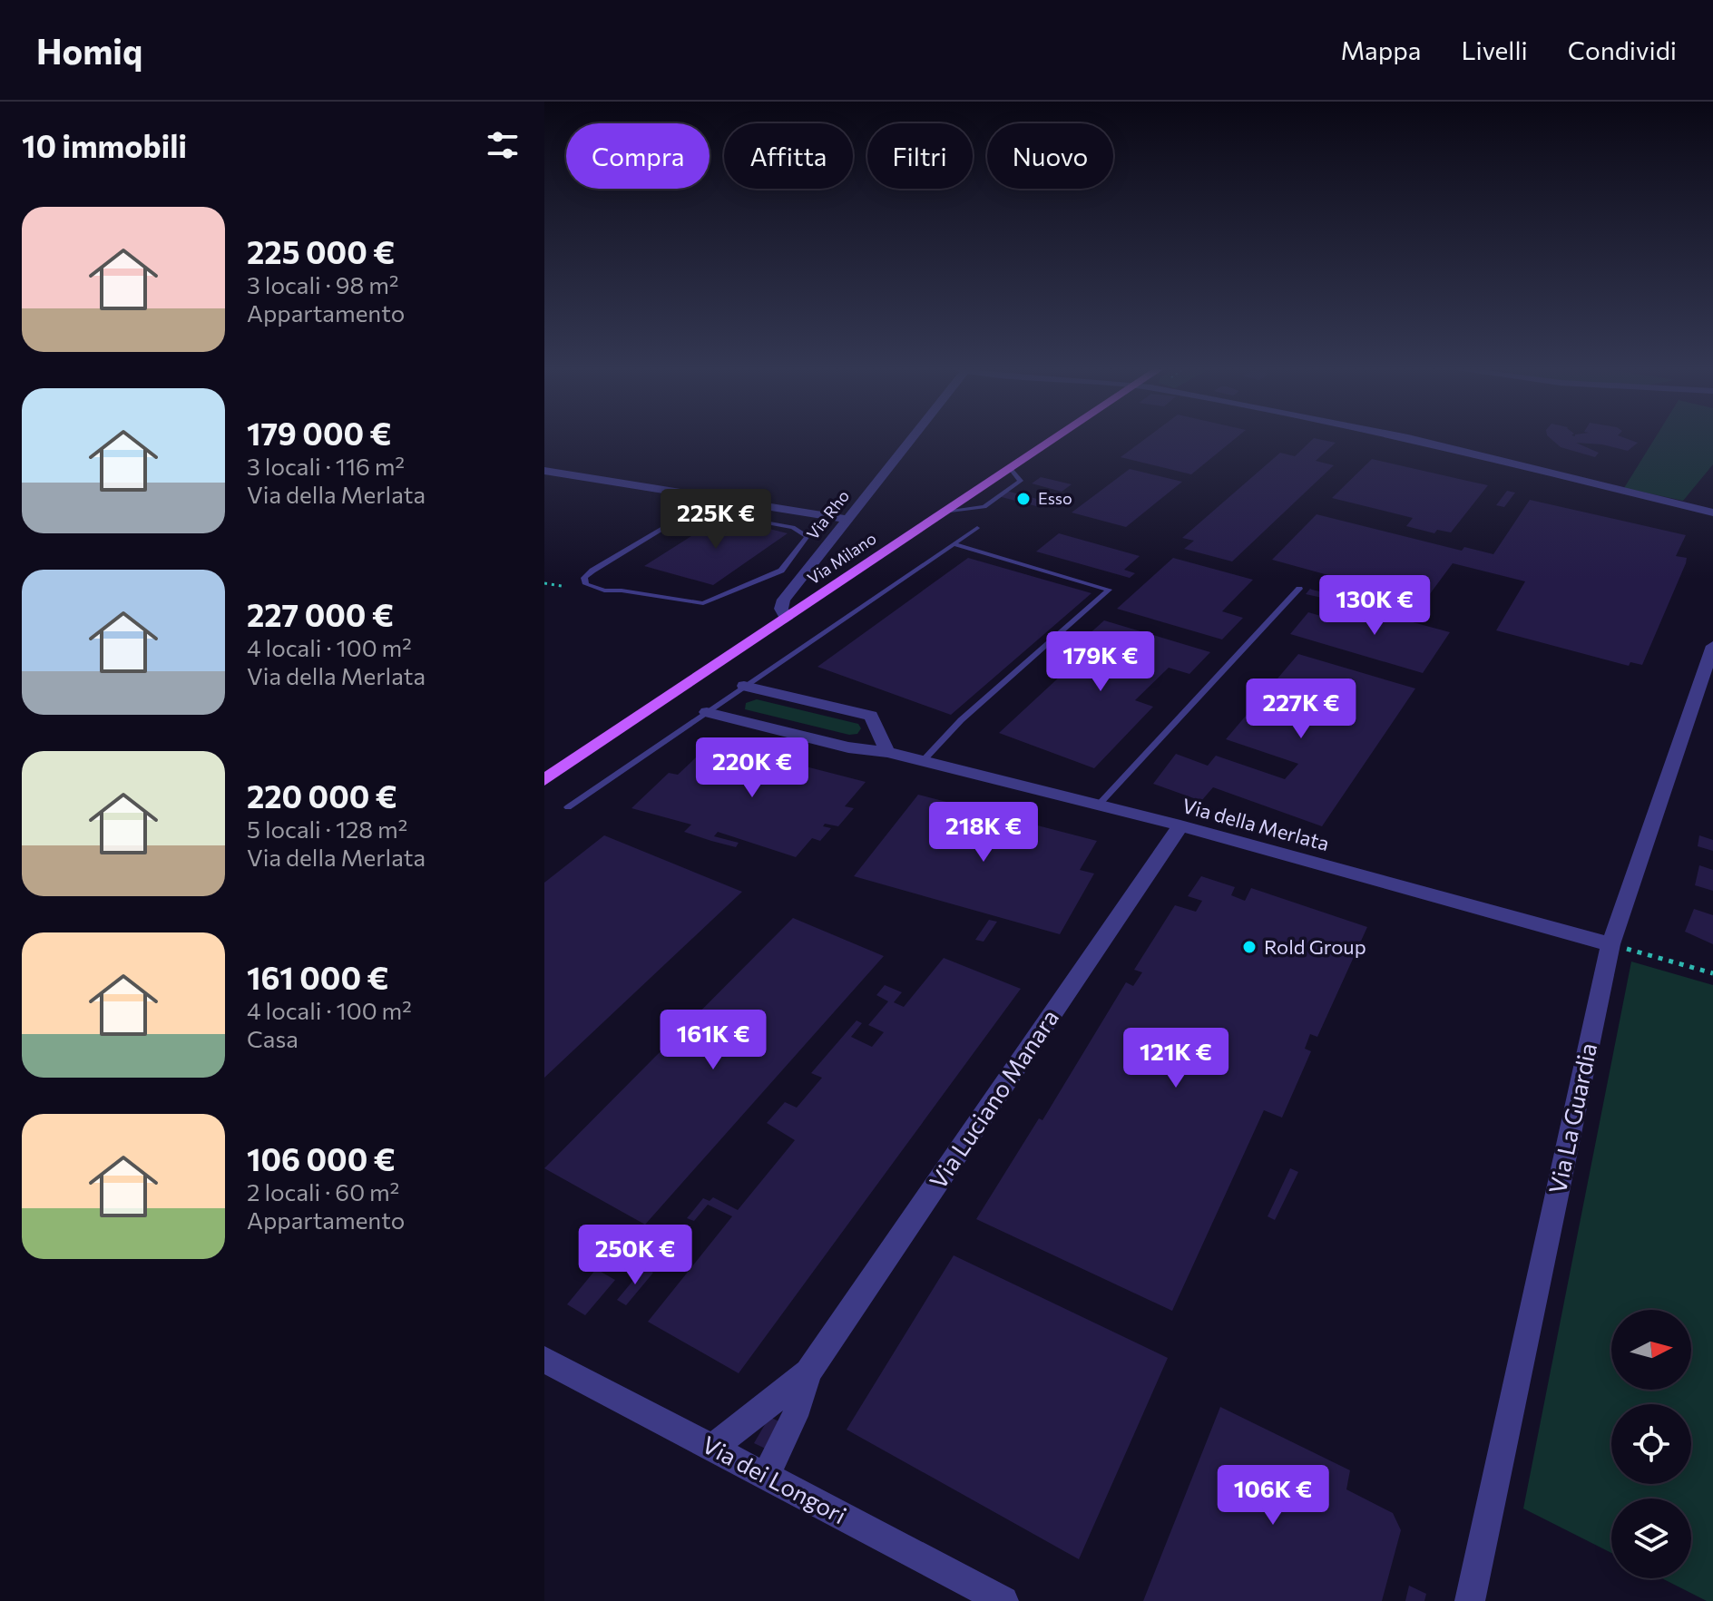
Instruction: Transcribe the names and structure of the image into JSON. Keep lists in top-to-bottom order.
{
  "streets": {
    "main road": ["Via Milano"],
    "street": [
      "Via Rho",
      "Via della Merlata",
      "Via Luciano Manara",
      "Via La Guardia",
      "Via dei Longori"
    ]
  },
  "crossings": [
    ["Via Rho", "Via Milano"],
    ["Via della Merlata", "Via Luciano Manara"],
    ["Via della Merlata", "Via La Guardia"],
    ["Via Luciano Manara", "Via dei Longori"]
  ],
  "places": ["Esso", "Rold Group"],
  "north": "right",
  "page": {
    "header": "Homiq",
    "nav": ["Mappa", "Livelli", "Condividi"],
    "heading": "10 immobili",
    "chip": [
      "Compra",
      "Affitta",
      "Filtri",
      "Nuovo"
    ],
    "list": [
      {
        "name": "225 000 €",
        "note": "3 locali · 98 m² · Appartamento"
      },
      {
        "name": "179 000 €",
        "note": "3 locali · 116 m² · Via della Merlata"
      },
      {
        "name": "227 000 €",
        "note": "4 locali · 100 m² · Via della Merlata"
      },
      {
        "name": "220 000 €",
        "note": "5 locali · 128 m² · Via della Merlata"
      },
      {
        "name": "161 000 €",
        "note": "4 locali · 100 m² · Casa"
      },
      {
        "name": "106 000 €",
        "note": "2 locali · 60 m² · Appartamento"
      }
    ],
    "price": [
      "225K €",
      "130K €",
      "179K €",
      "227K €",
      "220K €",
      "218K €",
      "161K €",
      "121K €",
      "250K €",
      "106K €"
    ]
  }
}
